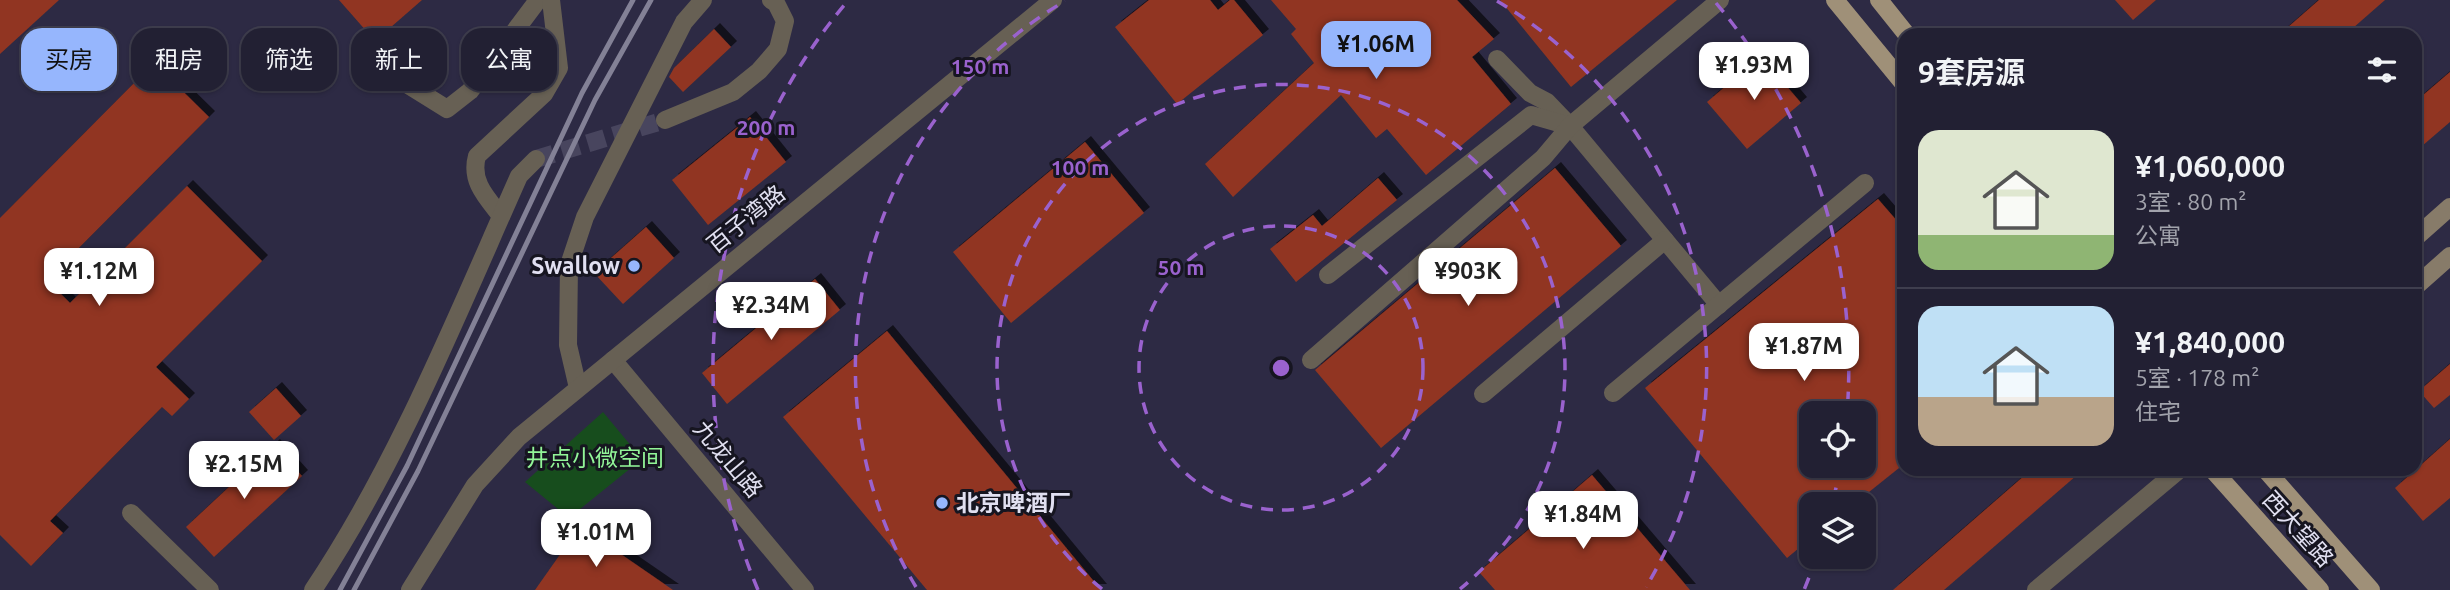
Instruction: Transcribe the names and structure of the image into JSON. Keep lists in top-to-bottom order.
{
  "streets": {
    "main road": ["西大望路"],
    "street": ["百子湾路", "九龙山路"]
  },
  "crossings": [
    ["百子湾路", "九龙山路"]
  ],
  "parks": ["井点小微空间"],
  "places": ["Swallow", "北京啤酒厂"],
  "page": {
    "price": [
      "¥1.06M",
      "¥1.93M",
      "¥1.12M",
      "¥903K",
      "¥2.34M",
      "¥1.87M",
      "¥2.15M",
      "¥1.84M",
      "¥1.01M"
    ],
    "chip": [
      "买房",
      "租房",
      "筛选",
      "新上",
      "公寓"
    ],
    "heading": "9套房源",
    "list": [
      {
        "name": "¥1,060,000",
        "note": "3室 · 80 m² · 公寓"
      },
      {
        "name": "¥1,840,000",
        "note": "5室 · 178 m² · 住宅"
      }
    ]
  },
  "rings": [
    "150 m",
    "200 m",
    "100 m",
    "50 m"
  ]
}
